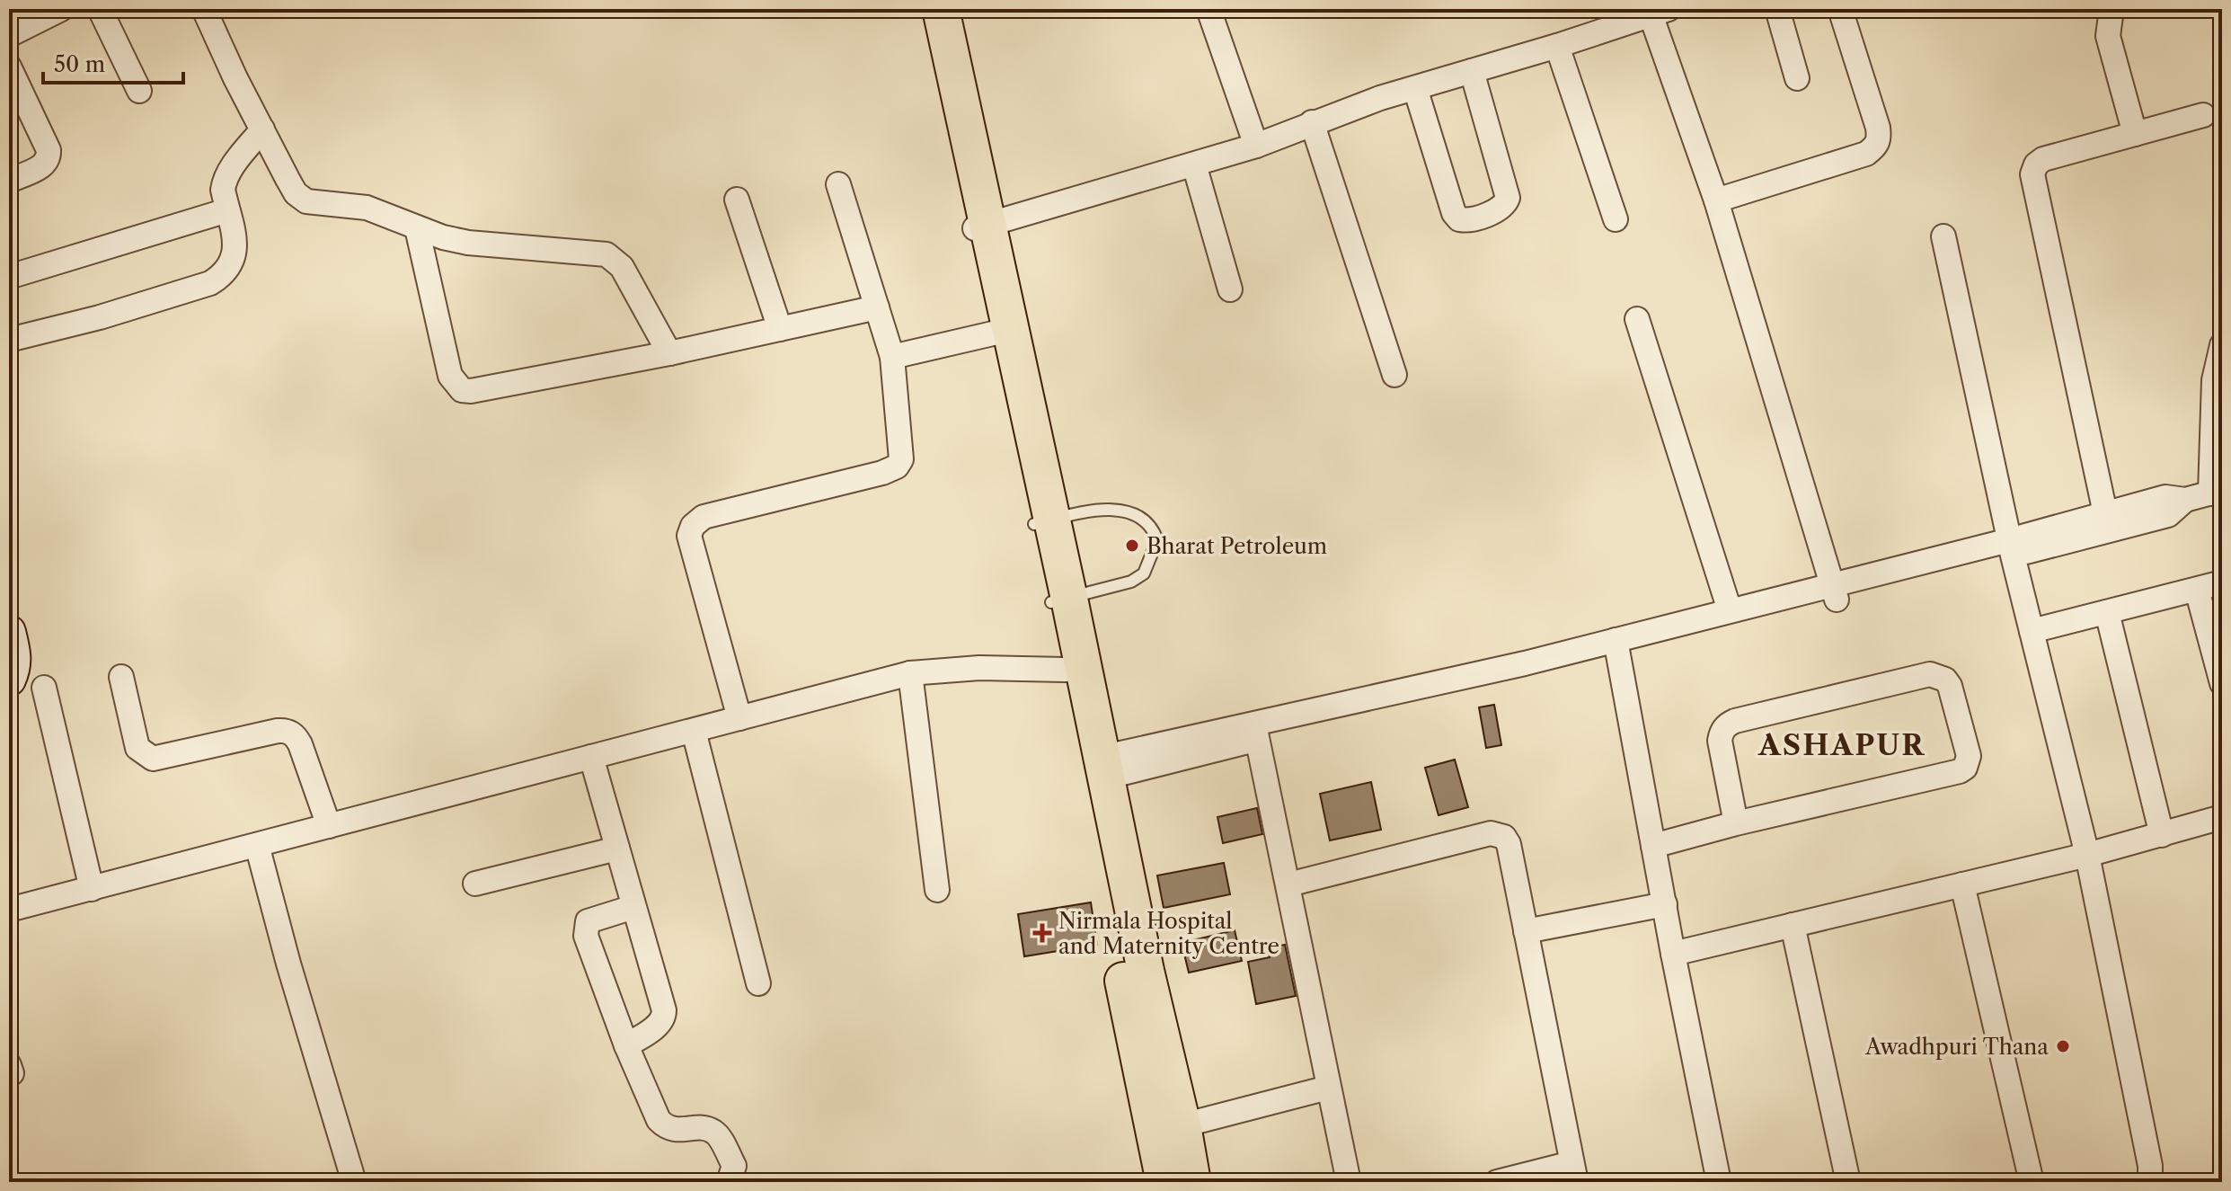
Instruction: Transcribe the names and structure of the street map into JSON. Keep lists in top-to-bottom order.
{
  "districts": ["ASHAPUR"],
  "places": {
    "other": ["Bharat Petroleum", "Awadhpuri Thana"],
    "health": ["Nirmala Hospital and Maternity Centre"]
  },
  "scale_bar": "50 m"
}
